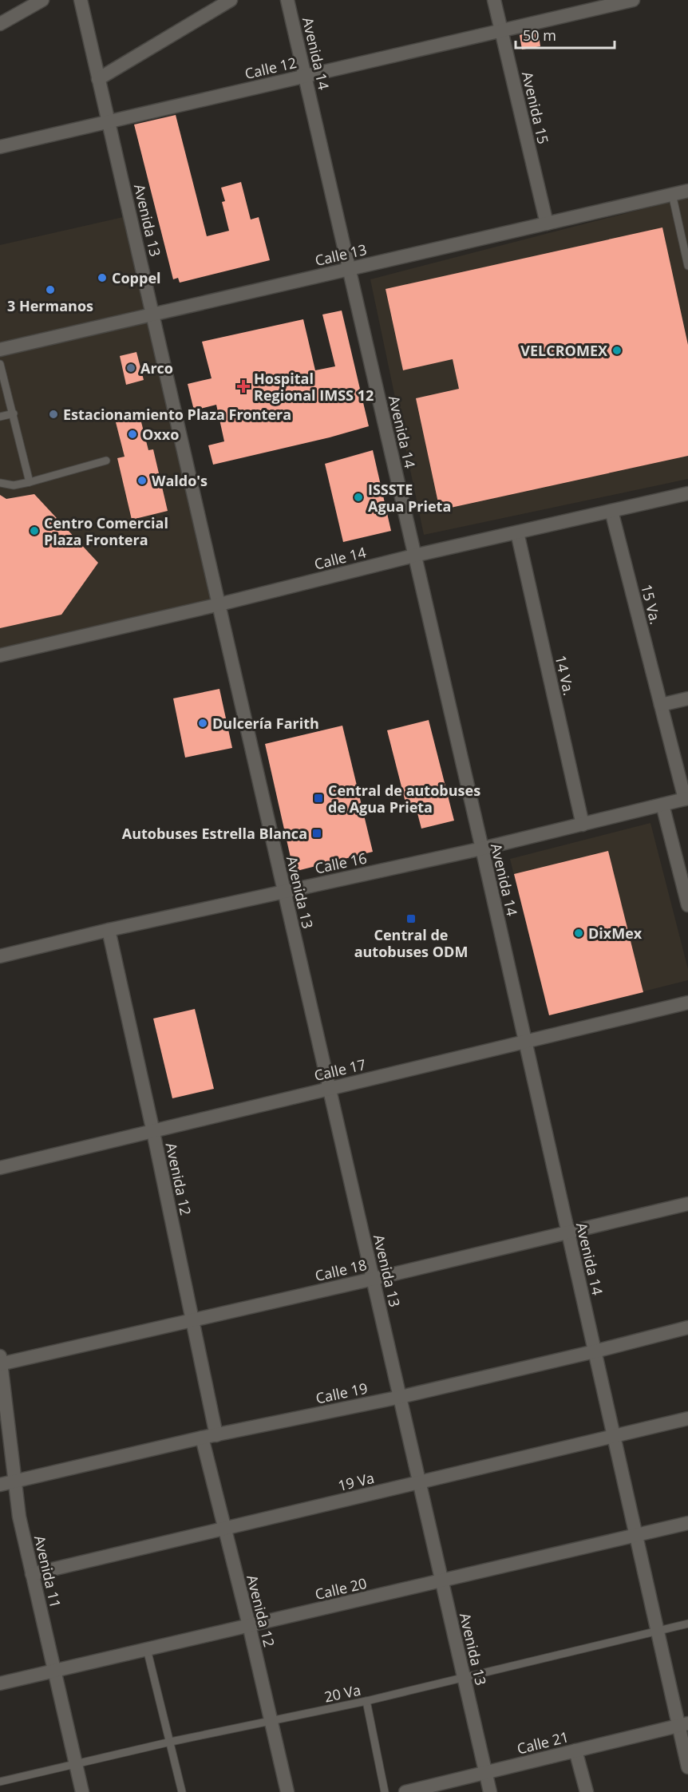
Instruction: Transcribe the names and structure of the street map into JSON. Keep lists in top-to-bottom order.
{
  "streets": {
    "street": [
      "Avenida 14",
      "Calle 12",
      "Avenida 15",
      "Avenida 13",
      "Calle 13",
      "Calle 14",
      "15 Va.",
      "14 Va.",
      "Calle 16",
      "Calle 17",
      "Avenida 12",
      "Calle 18",
      "Calle 19",
      "19 Va",
      "Avenida 11",
      "Calle 20",
      "Calle 21"
    ],
    "lane": ["20 Va"]
  },
  "crossings": [
    ["Avenida 14", "Calle 12"],
    ["Avenida 14", "Calle 13"],
    ["Avenida 14", "Calle 14"],
    ["Avenida 14", "Calle 16"],
    ["Avenida 14", "Calle 17"],
    ["Avenida 14", "Calle 18"],
    ["Avenida 14", "Calle 19"],
    ["Avenida 14", "19 Va"],
    ["Avenida 14", "Calle 20"],
    ["Avenida 14", "20 Va"],
    ["Avenida 14", "Calle 21"],
    ["Calle 12", "Avenida 15"],
    ["Calle 12", "Avenida 13"],
    ["Avenida 15", "Calle 13"],
    ["Avenida 13", "Calle 13"],
    ["Avenida 13", "Calle 14"],
    ["Avenida 13", "Calle 16"],
    ["Avenida 13", "Calle 17"],
    ["Avenida 13", "Calle 18"],
    ["Avenida 13", "Calle 19"],
    ["Avenida 13", "19 Va"],
    ["Avenida 13", "Calle 20"],
    ["Avenida 13", "20 Va"],
    ["Avenida 13", "Calle 21"],
    ["Calle 14", "15 Va."],
    ["Calle 14", "14 Va."],
    ["15 Va.", "Calle 16"],
    ["14 Va.", "Calle 16"],
    ["Calle 16", "Avenida 12"],
    ["Calle 17", "Avenida 12"],
    ["Avenida 12", "Calle 18"],
    ["Avenida 12", "Calle 19"],
    ["Avenida 12", "19 Va"],
    ["Avenida 12", "Calle 20"],
    ["Avenida 12", "20 Va"],
    ["Calle 18", "Avenida 11"],
    ["Calle 19", "Avenida 11"],
    ["19 Va", "Avenida 11"],
    ["Avenida 11", "Calle 20"],
    ["Avenida 11", "20 Va"]
  ],
  "places": {
    "other": [
      "Coppel",
      "3 Hermanos",
      "VELCROMEX",
      "Arco",
      "Estacionamiento Plaza Frontera",
      "Oxxo",
      "Waldo's",
      "ISSSTE Agua Prieta",
      "Centro Comercial Plaza Frontera",
      "Dulcería Farith",
      "DixMex"
    ],
    "health": ["Hospital Regional IMSS 12"],
    "transit": ["Central de autobuses de Agua Prieta", "Autobuses Estrella Blanca", "Central de autobuses ODM"]
  },
  "scale_bar": "50 m"
}
